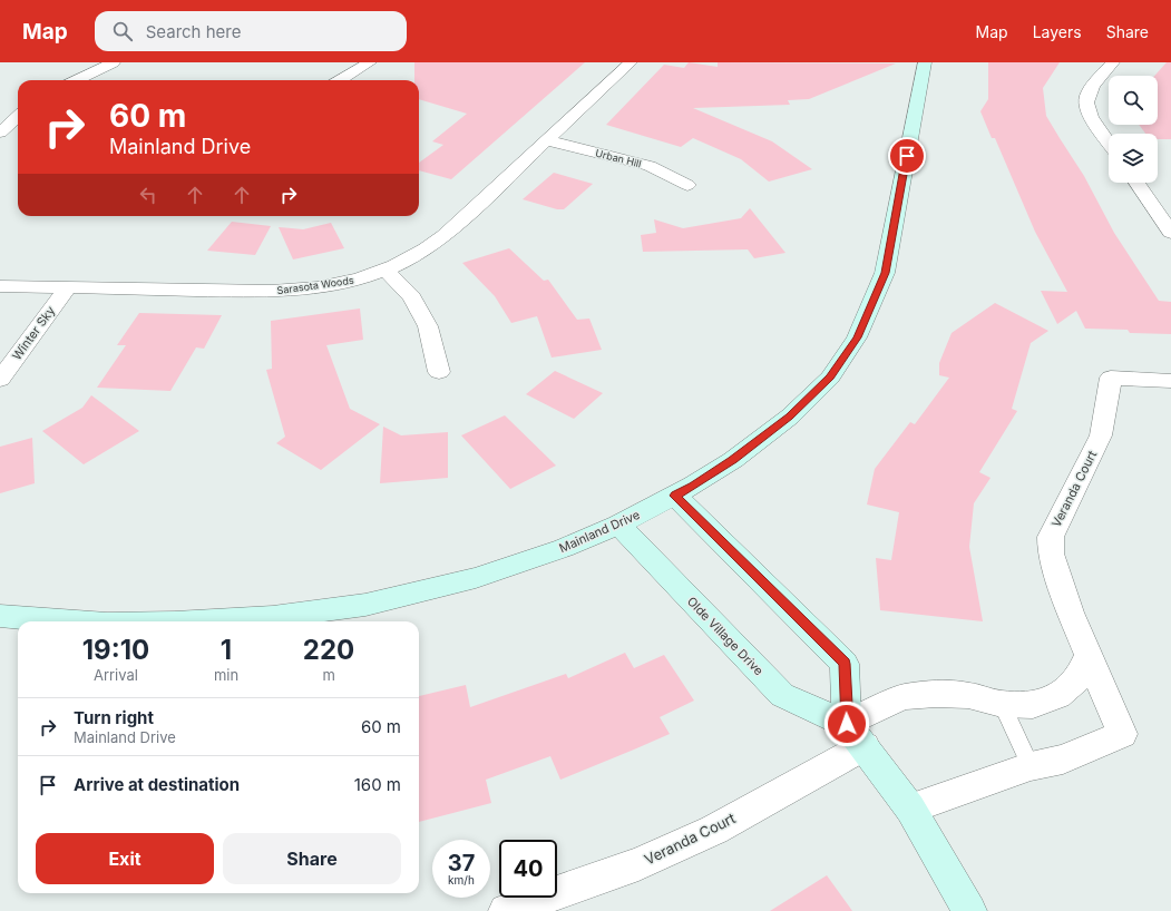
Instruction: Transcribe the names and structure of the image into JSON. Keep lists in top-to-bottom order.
{
  "streets": {
    "main road": ["Mainland Drive", "Olde Village Drive"],
    "street": [
      "Urban Hill",
      "Sarasota Woods",
      "Winter Sky",
      "Veranda Court"
    ]
  },
  "crossings": [
    ["Urban Hill", "Sarasota Woods"],
    ["Sarasota Woods", "Winter Sky"],
    ["Veranda Court", "Olde Village Drive"],
    ["Mainland Drive", "Olde Village Drive"]
  ],
  "page": {
    "header": "Map",
    "search": "Search here",
    "nav": ["Map", "Layers", "Share"],
    "turn": ["60 m", "Mainland Drive"],
    "eta": [
      "19:10",
      "Arrival",
      "1",
      "min",
      "220",
      "m"
    ],
    "list": [
      {
        "name": "Turn right",
        "note": "Mainland Drive",
        "value": "60 m"
      },
      {
        "name": "Arrive at destination",
        "value": "160 m"
      }
    ],
    "buttons": ["Exit", "Share"],
    "speed": "37 km/h",
    "limit": "40"
  }
}
